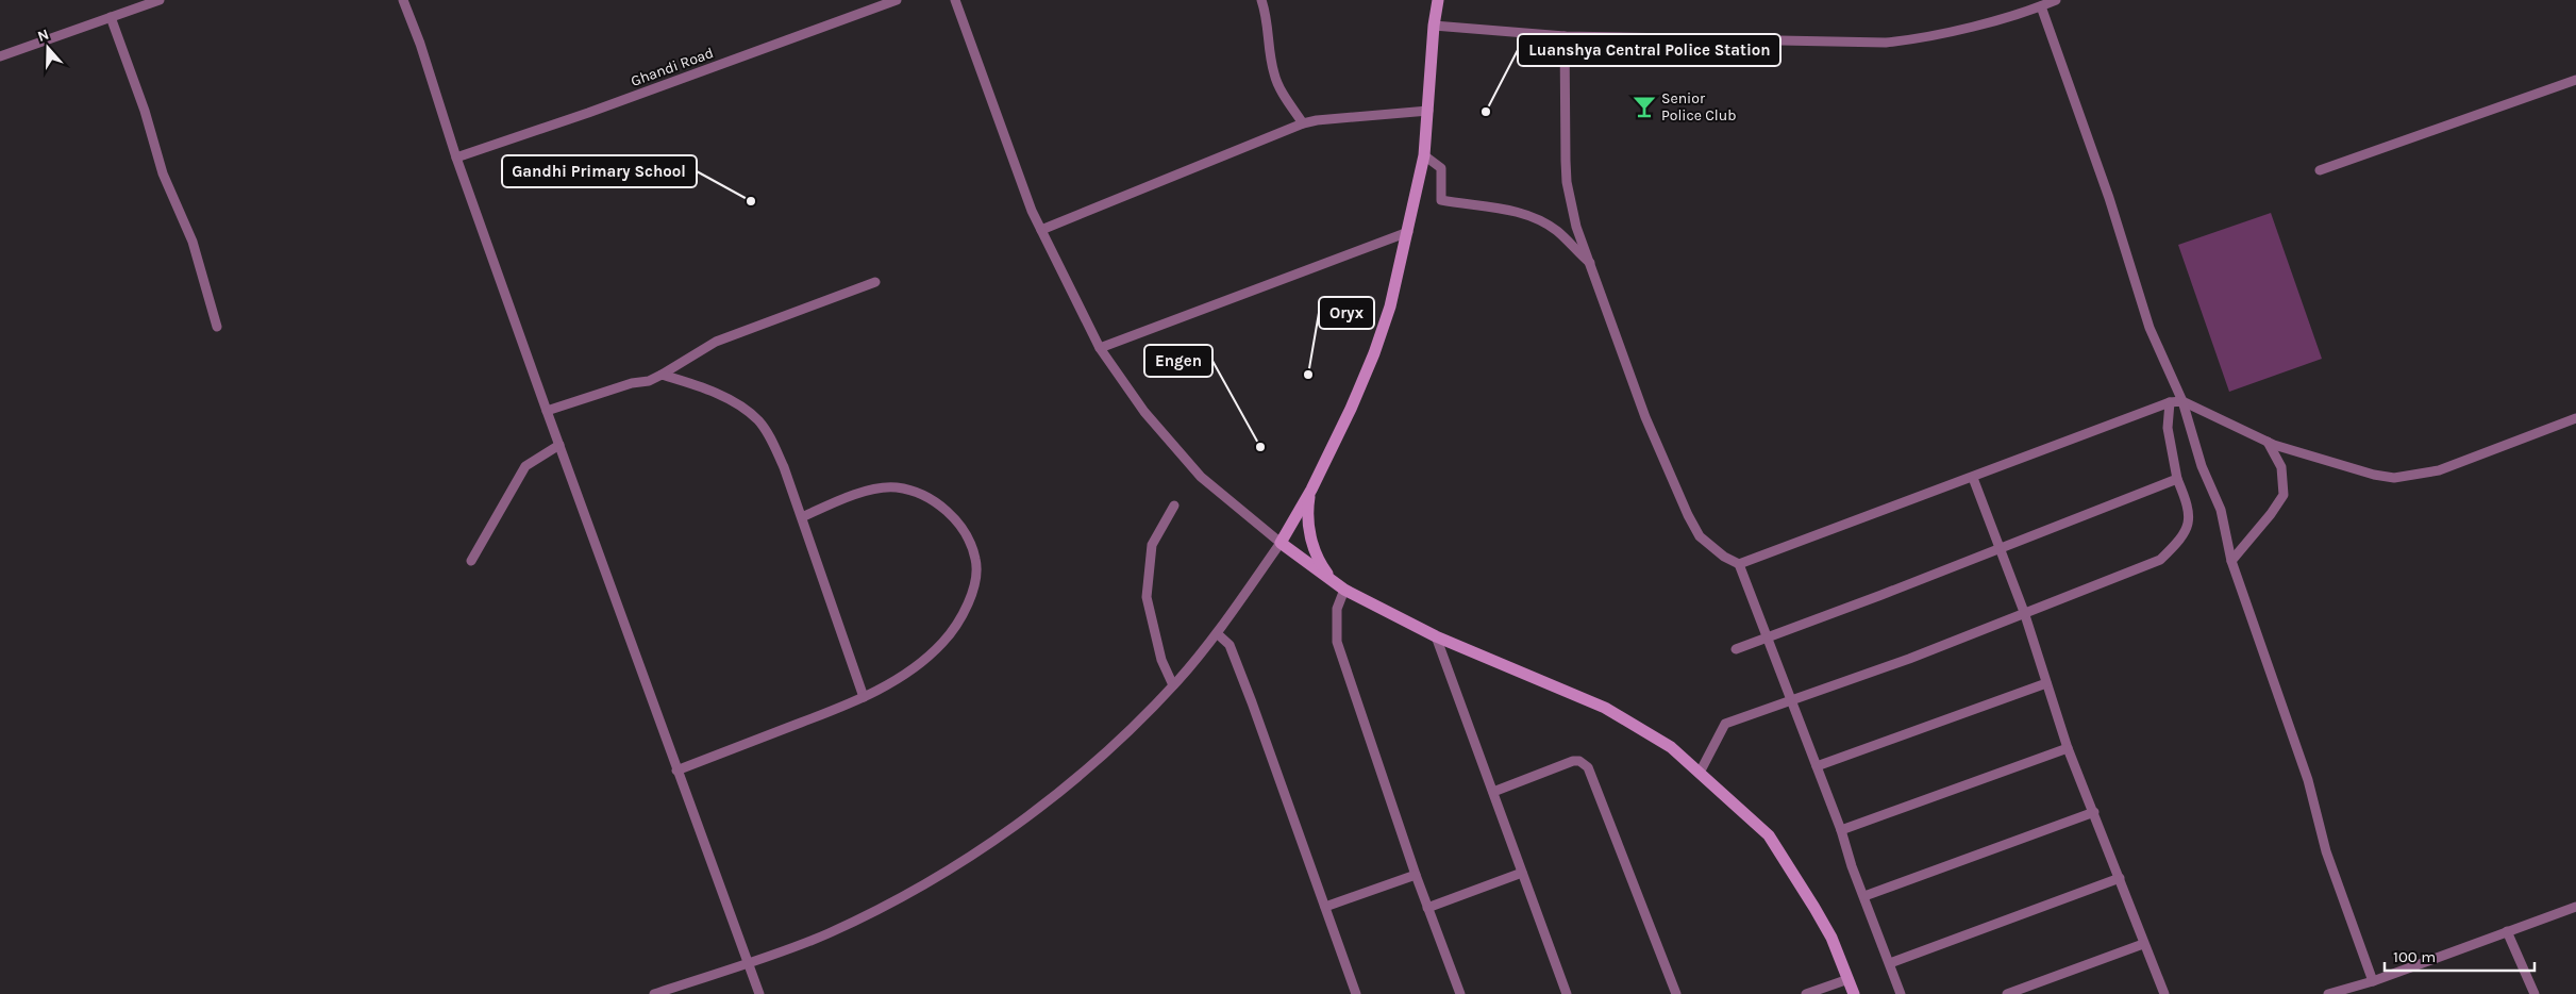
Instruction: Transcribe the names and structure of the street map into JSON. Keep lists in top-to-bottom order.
{
  "streets": {
    "street": ["Ghandi Road"]
  },
  "places": {
    "bar": ["Senior Police Club"],
    "other": [
      "Luanshya Central Police Station",
      "Gandhi Primary School",
      "Oryx",
      "Engen"
    ]
  },
  "scale_bar": "100 m",
  "north": "top"
}
